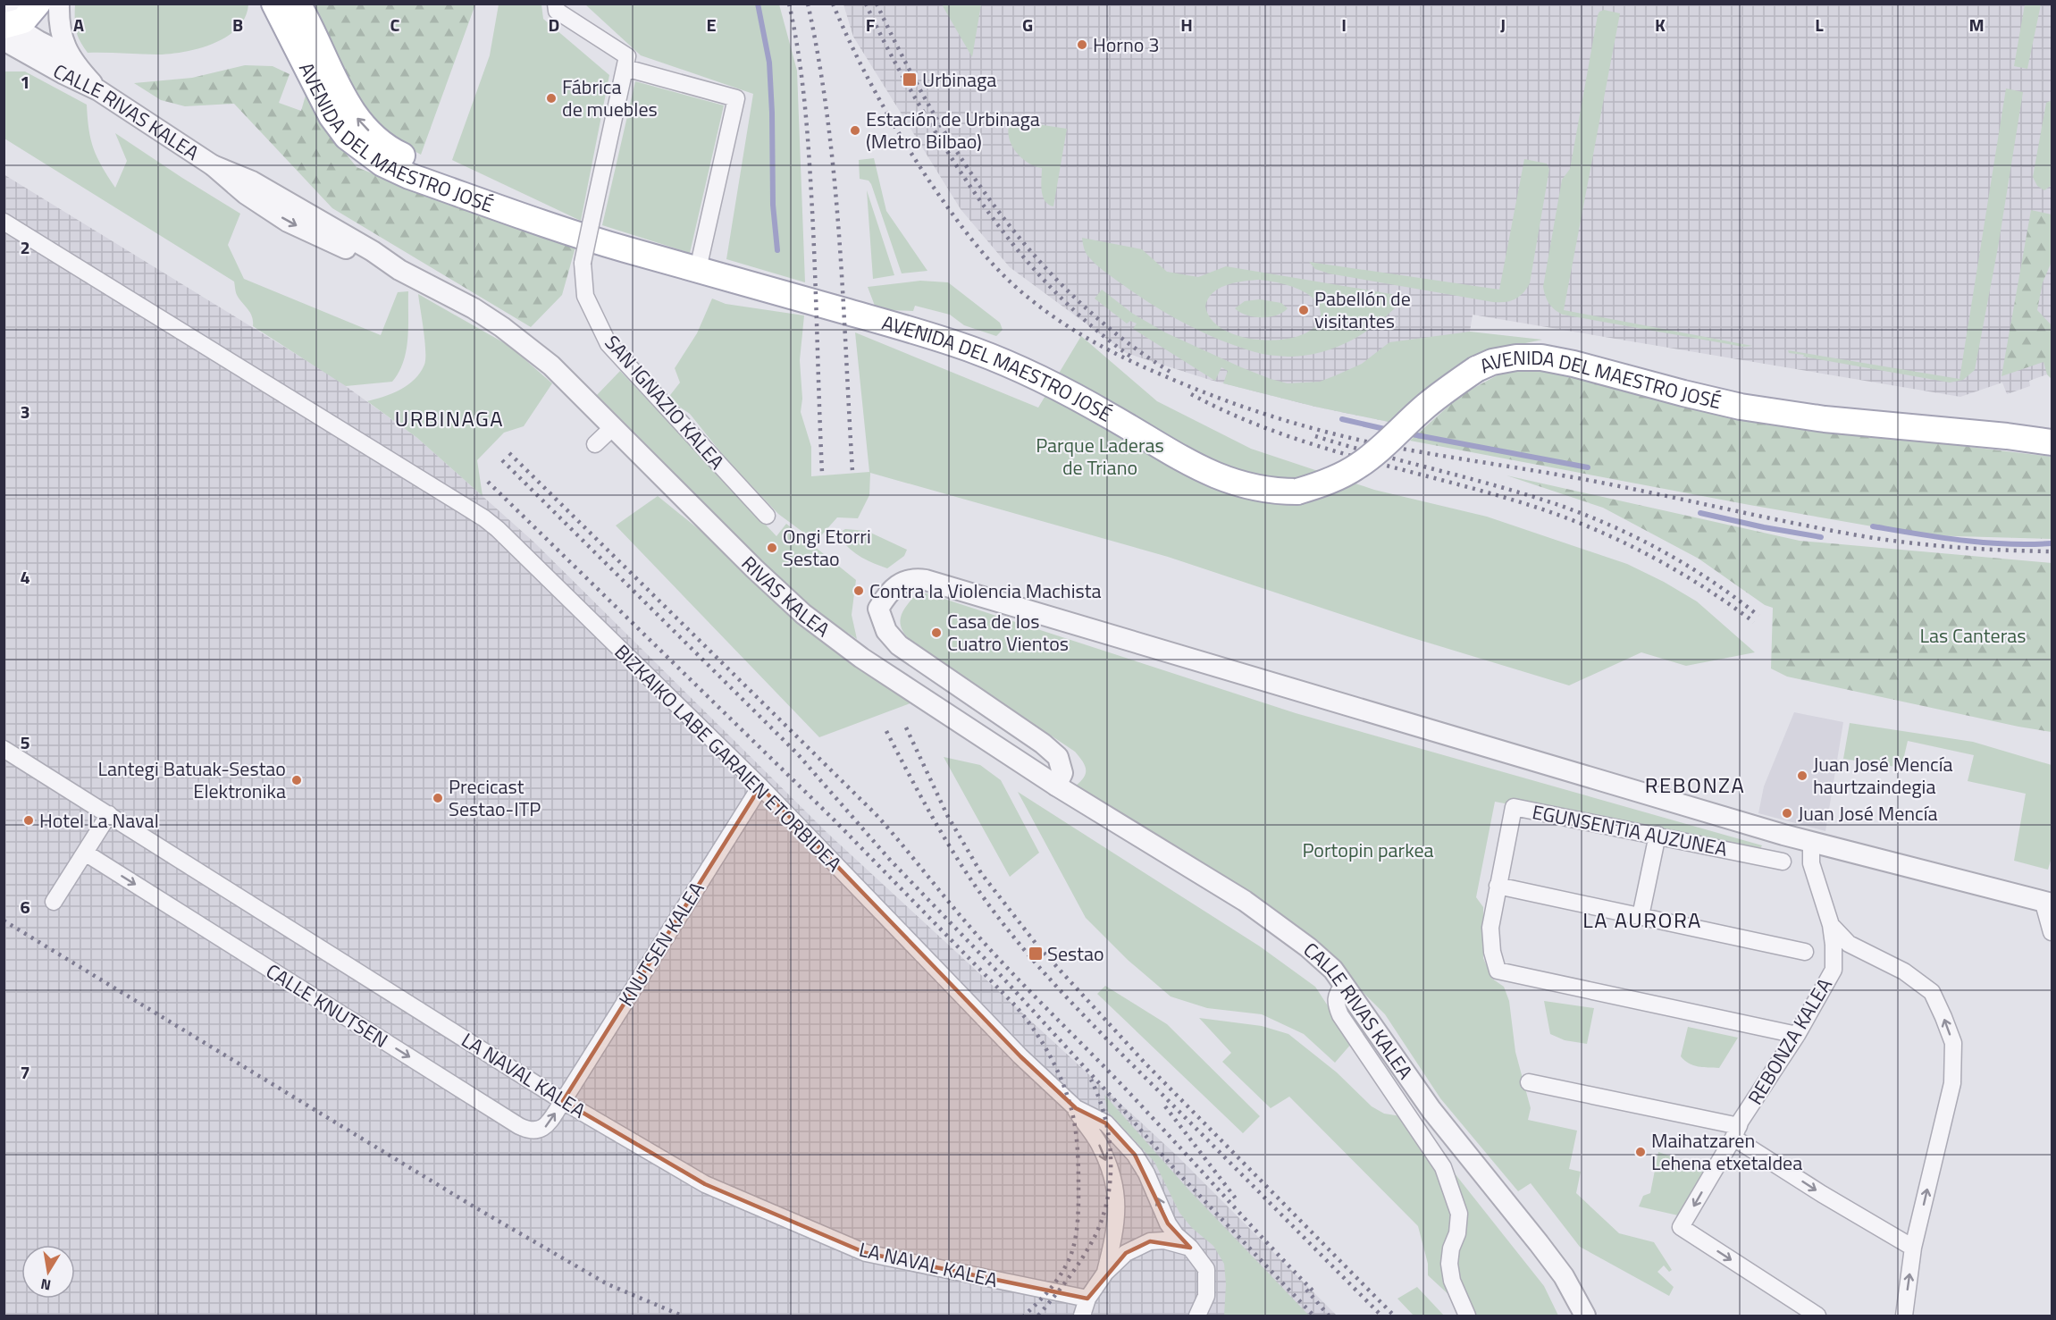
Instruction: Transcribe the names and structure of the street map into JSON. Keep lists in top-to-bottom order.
{
  "streets": {
    "main road": ["AVENIDA DEL MAESTRO JOSÉ"],
    "street": [
      "CALLE RIVAS KALEA",
      "SAN IGNAZIO KALEA",
      "RIVAS KALEA",
      "BIZKAIKO LABE GARAIEN ETORBIDEA",
      "EGUNSENTIA AUZUNEA",
      "KNUTSEN KALEA",
      "CALLE KNUTSEN",
      "REBONZA KALEA",
      "LA NAVAL KALEA"
    ]
  },
  "crossings": [
    ["CALLE RIVAS KALEA", "RIVAS KALEA"],
    ["BIZKAIKO LABE GARAIEN ETORBIDEA", "KNUTSEN KALEA"],
    ["EGUNSENTIA AUZUNEA", "REBONZA KALEA"],
    ["KNUTSEN KALEA", "CALLE KNUTSEN"],
    ["KNUTSEN KALEA", "LA NAVAL KALEA"],
    ["CALLE KNUTSEN", "LA NAVAL KALEA"]
  ],
  "one_way": ["CALLE KNUTSEN"],
  "districts": ["URBINAGA", "REBONZA", "LA AURORA"],
  "parks": ["Parque Laderas de Triano", "Las Canteras", "Portopin parkea"],
  "places": {
    "other": [
      "Horno 3",
      "Fábrica de muebles",
      "Estación de Urbinaga (Metro Bilbao)",
      "Pabellón de visitantes",
      "Ongi Etorri Sestao",
      "Contra la Violencia Machista",
      "Casa de los Cuatro Vientos",
      "Juan José Mencía haurtzaindegia",
      "Lantegi Batuak-Sestao Elektronika",
      "Precicast Sestao-ITP",
      "Juan José Mencía",
      "Hotel La Naval",
      "Maihatzaren Lehena etxetaldea"
    ],
    "transit": ["Urbinaga", "Sestao"]
  },
  "north": "bottom",
  "grid": {
    "columns": [
      "A",
      "B",
      "C",
      "D",
      "E",
      "F",
      "G",
      "H",
      "I",
      "J",
      "K",
      "L",
      "M"
    ],
    "rows": [
      "1",
      "2",
      "3",
      "4",
      "5",
      "6",
      "7"
    ]
  }
}
